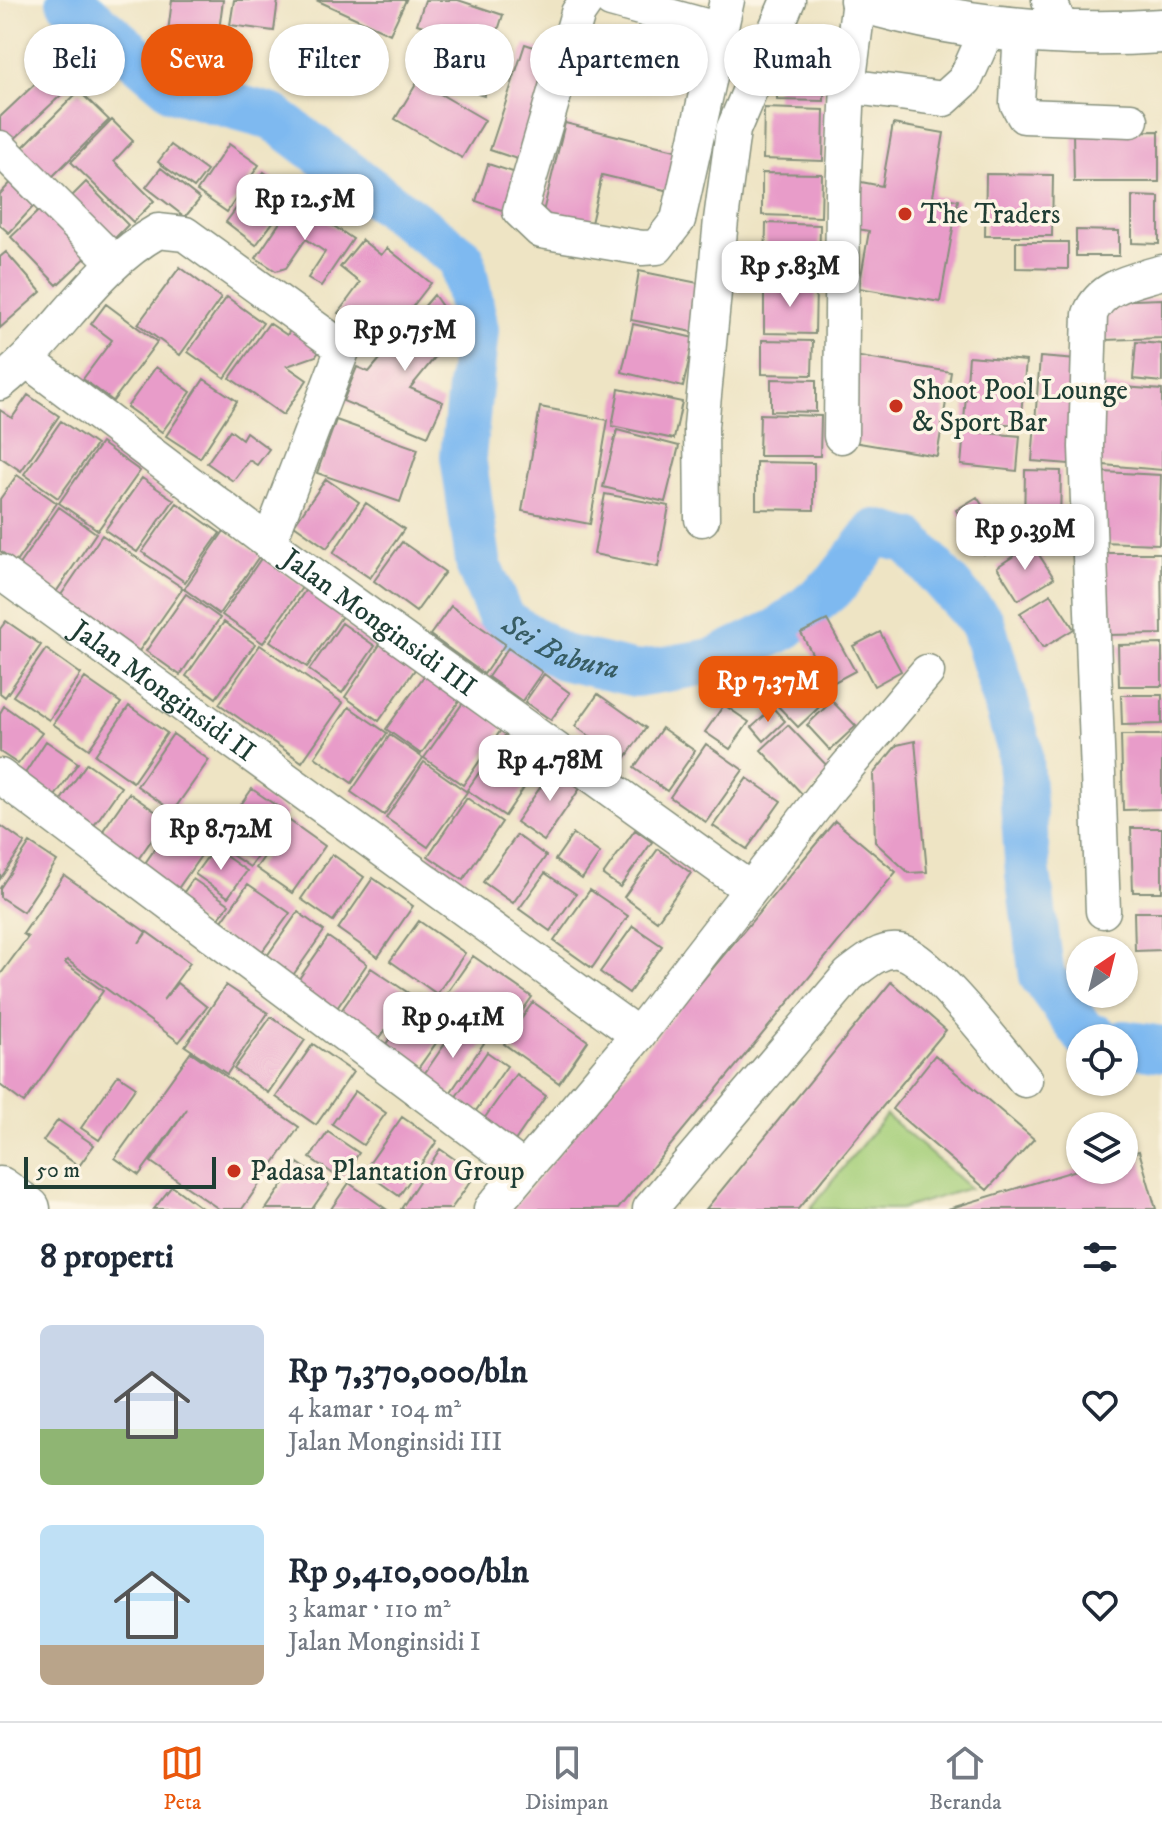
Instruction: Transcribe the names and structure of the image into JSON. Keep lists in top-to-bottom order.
{
  "streets": {
    "street": ["Jalan Monginsidi III", "Jalan Monginsidi II"]
  },
  "water": ["Sei Babura"],
  "places": ["The Traders", "Shoot Pool Lounge & Sport Bar", "Padasa Plantation Group"],
  "scale_bar": "50 m",
  "north": "top right",
  "page": {
    "chip": [
      "Beli",
      "Sewa",
      "Filter",
      "Baru",
      "Apartemen",
      "Rumah"
    ],
    "price": [
      "Rp 12.5M",
      "Rp 5.83M",
      "Rp 9.75M",
      "Rp 9.39M",
      "Rp 7.37M",
      "Rp 4.78M",
      "Rp 8.72M",
      "Rp 9.41M"
    ],
    "scale": "50 m",
    "heading": "8 properti",
    "list": [
      {
        "name": "Rp 7,370,000/bln",
        "note": "4 kamar · 104 m² · Jalan Monginsidi III"
      },
      {
        "name": "Rp 9,410,000/bln",
        "note": "3 kamar · 110 m² · Jalan Monginsidi I"
      }
    ],
    "tabs": ["Peta", "Disimpan", "Beranda"]
  }
}
